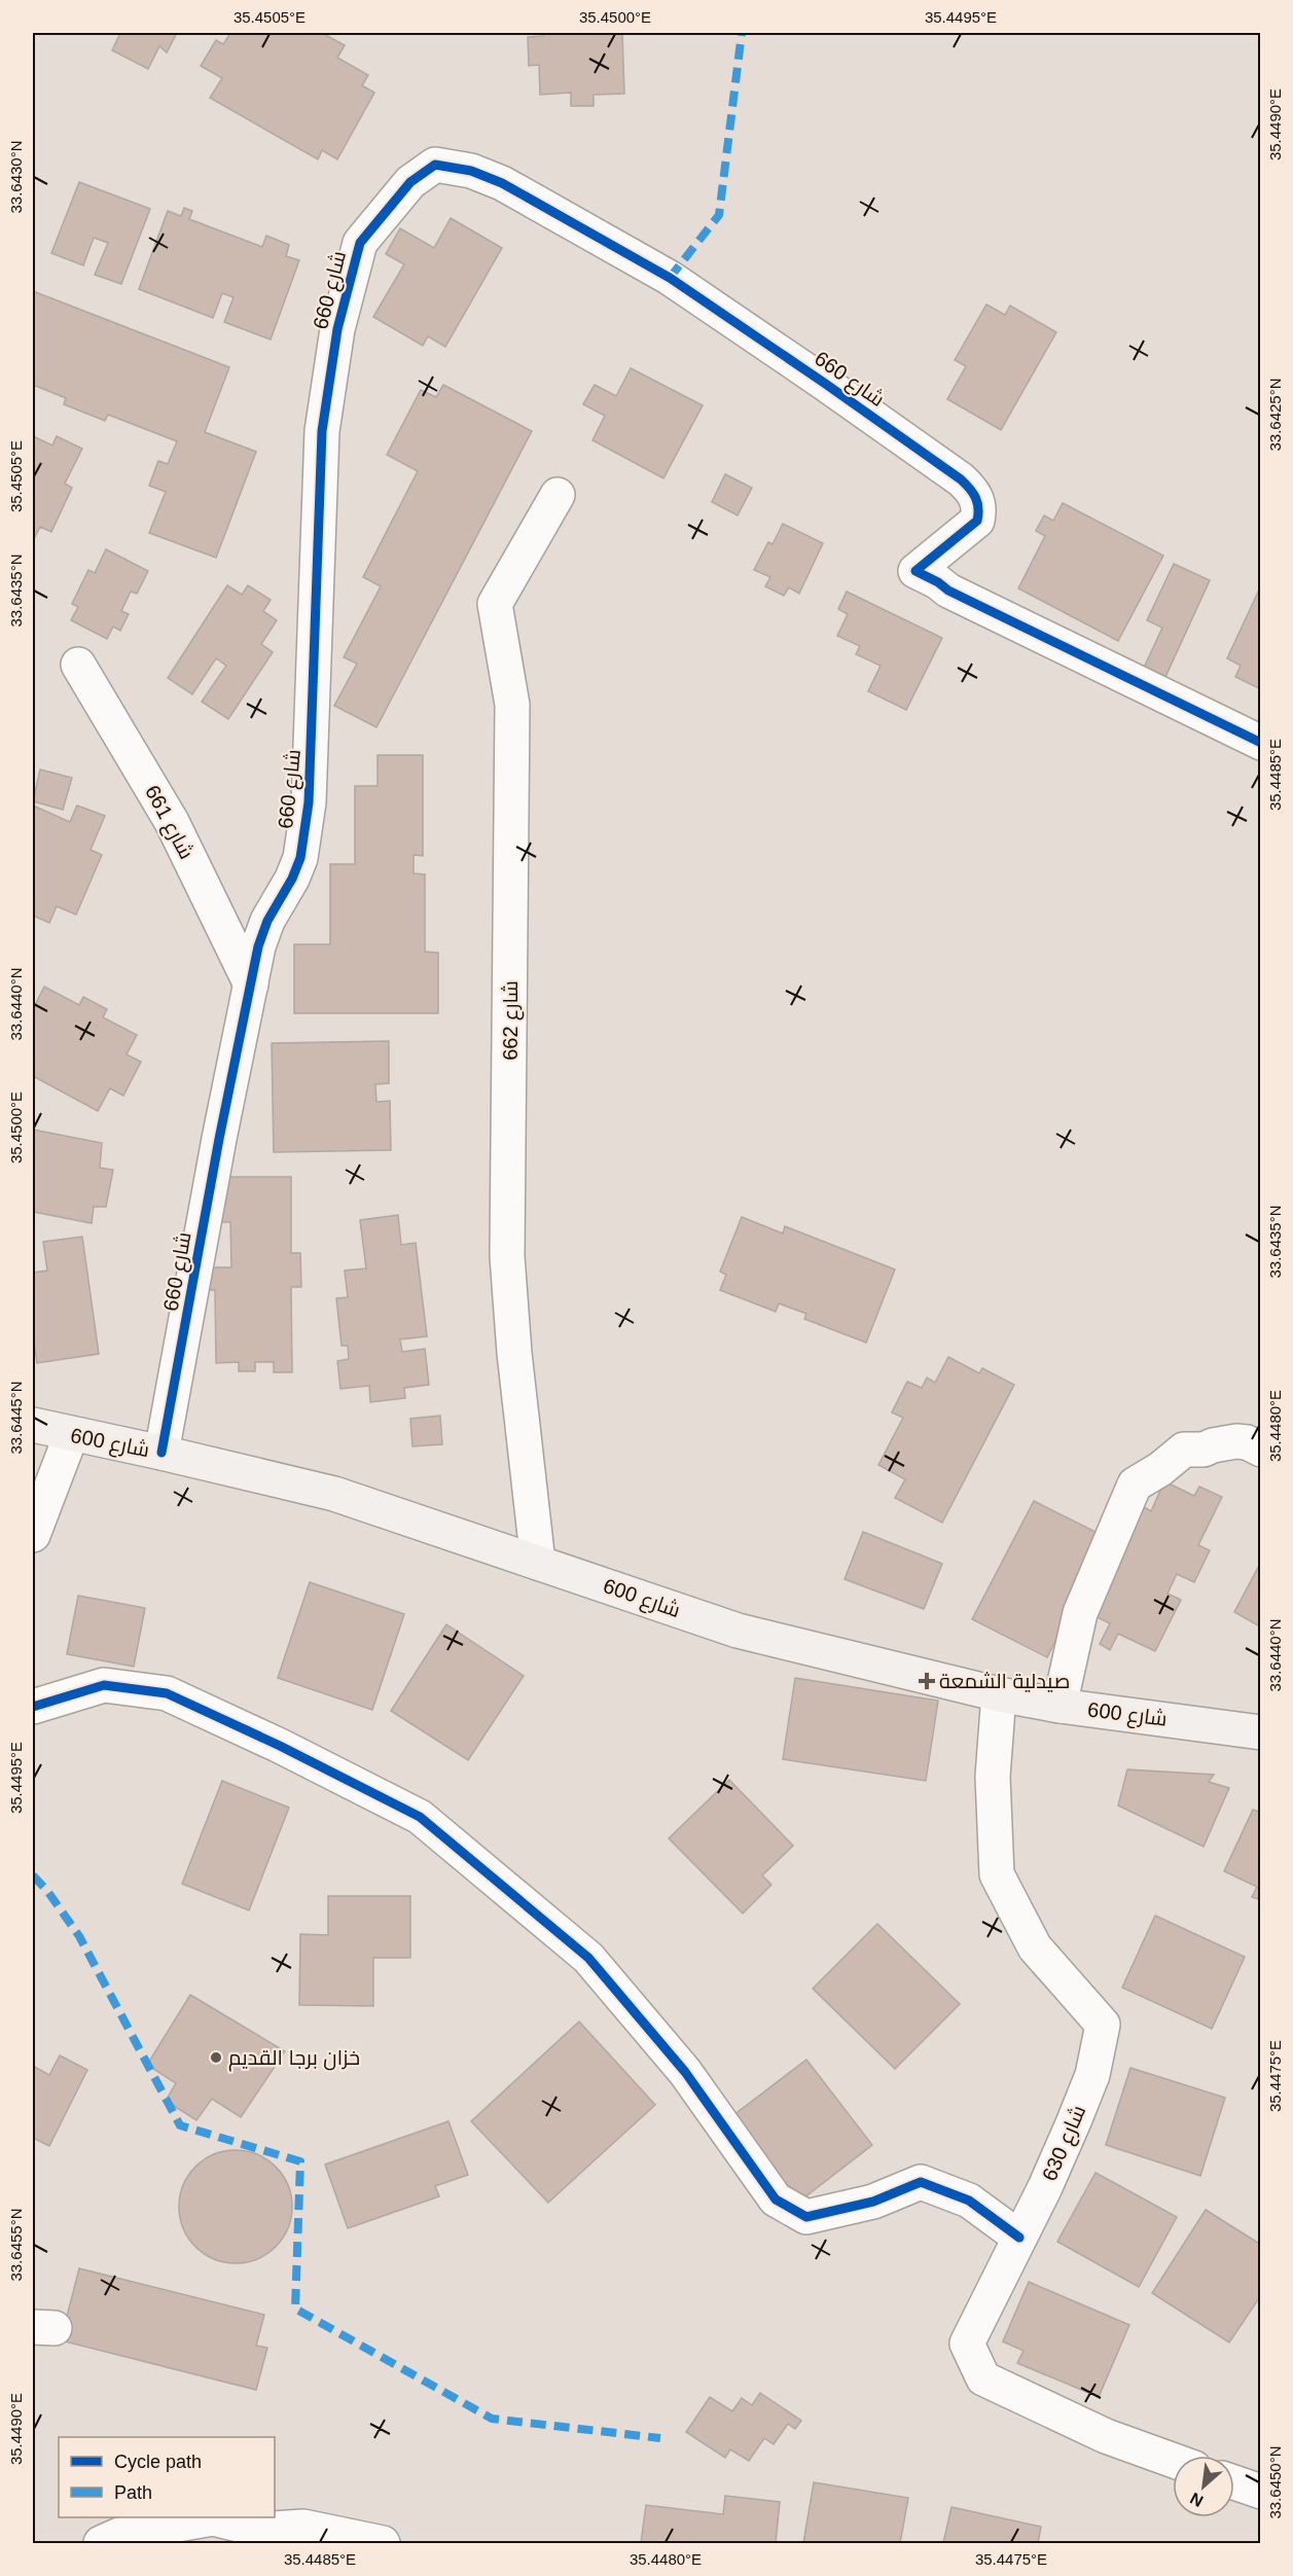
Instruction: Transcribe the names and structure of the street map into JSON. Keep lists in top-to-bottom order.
{
  "streets": {
    "main road": ["شارع 600"],
    "street": [
      "شارع 660",
      "شارع 661",
      "شارع 662",
      "شارع 630"
    ]
  },
  "crossings": [
    ["شارع 660", "شارع 661"],
    ["شارع 660", "شارع 600"],
    ["شارع 662", "شارع 600"],
    ["شارع 600", "شارع 630"]
  ],
  "places": {
    "health": ["صيدلية الشمعة"],
    "other": ["خزان برجا القديم"]
  },
  "legend": ["Cycle path", "Path"],
  "north": "bottom left",
  "coordinates": [
    "35.4505°E",
    "35.4500°E",
    "35.4495°E",
    "35.4490°E",
    "33.6430°N",
    "33.6425°N",
    "33.6435°N",
    "35.4485°E",
    "33.6440°N",
    "33.6445°N",
    "35.4480°E",
    "35.4475°E",
    "33.6455°N",
    "33.6450°N"
  ]
}
